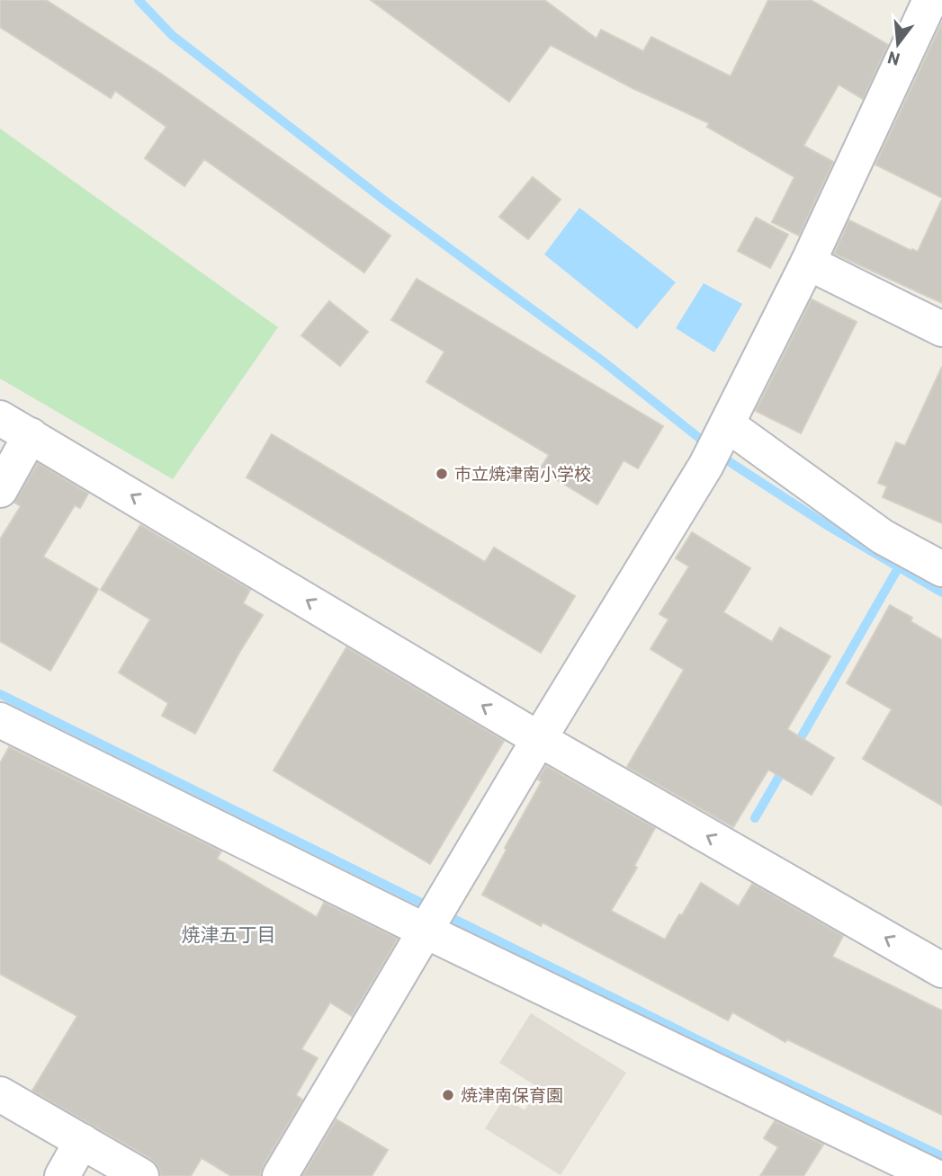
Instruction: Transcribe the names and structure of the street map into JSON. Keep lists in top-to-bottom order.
{
  "districts": ["焼津五丁目"],
  "places": ["市立焼津南小学校", "焼津南保育園"],
  "north": "bottom"
}
